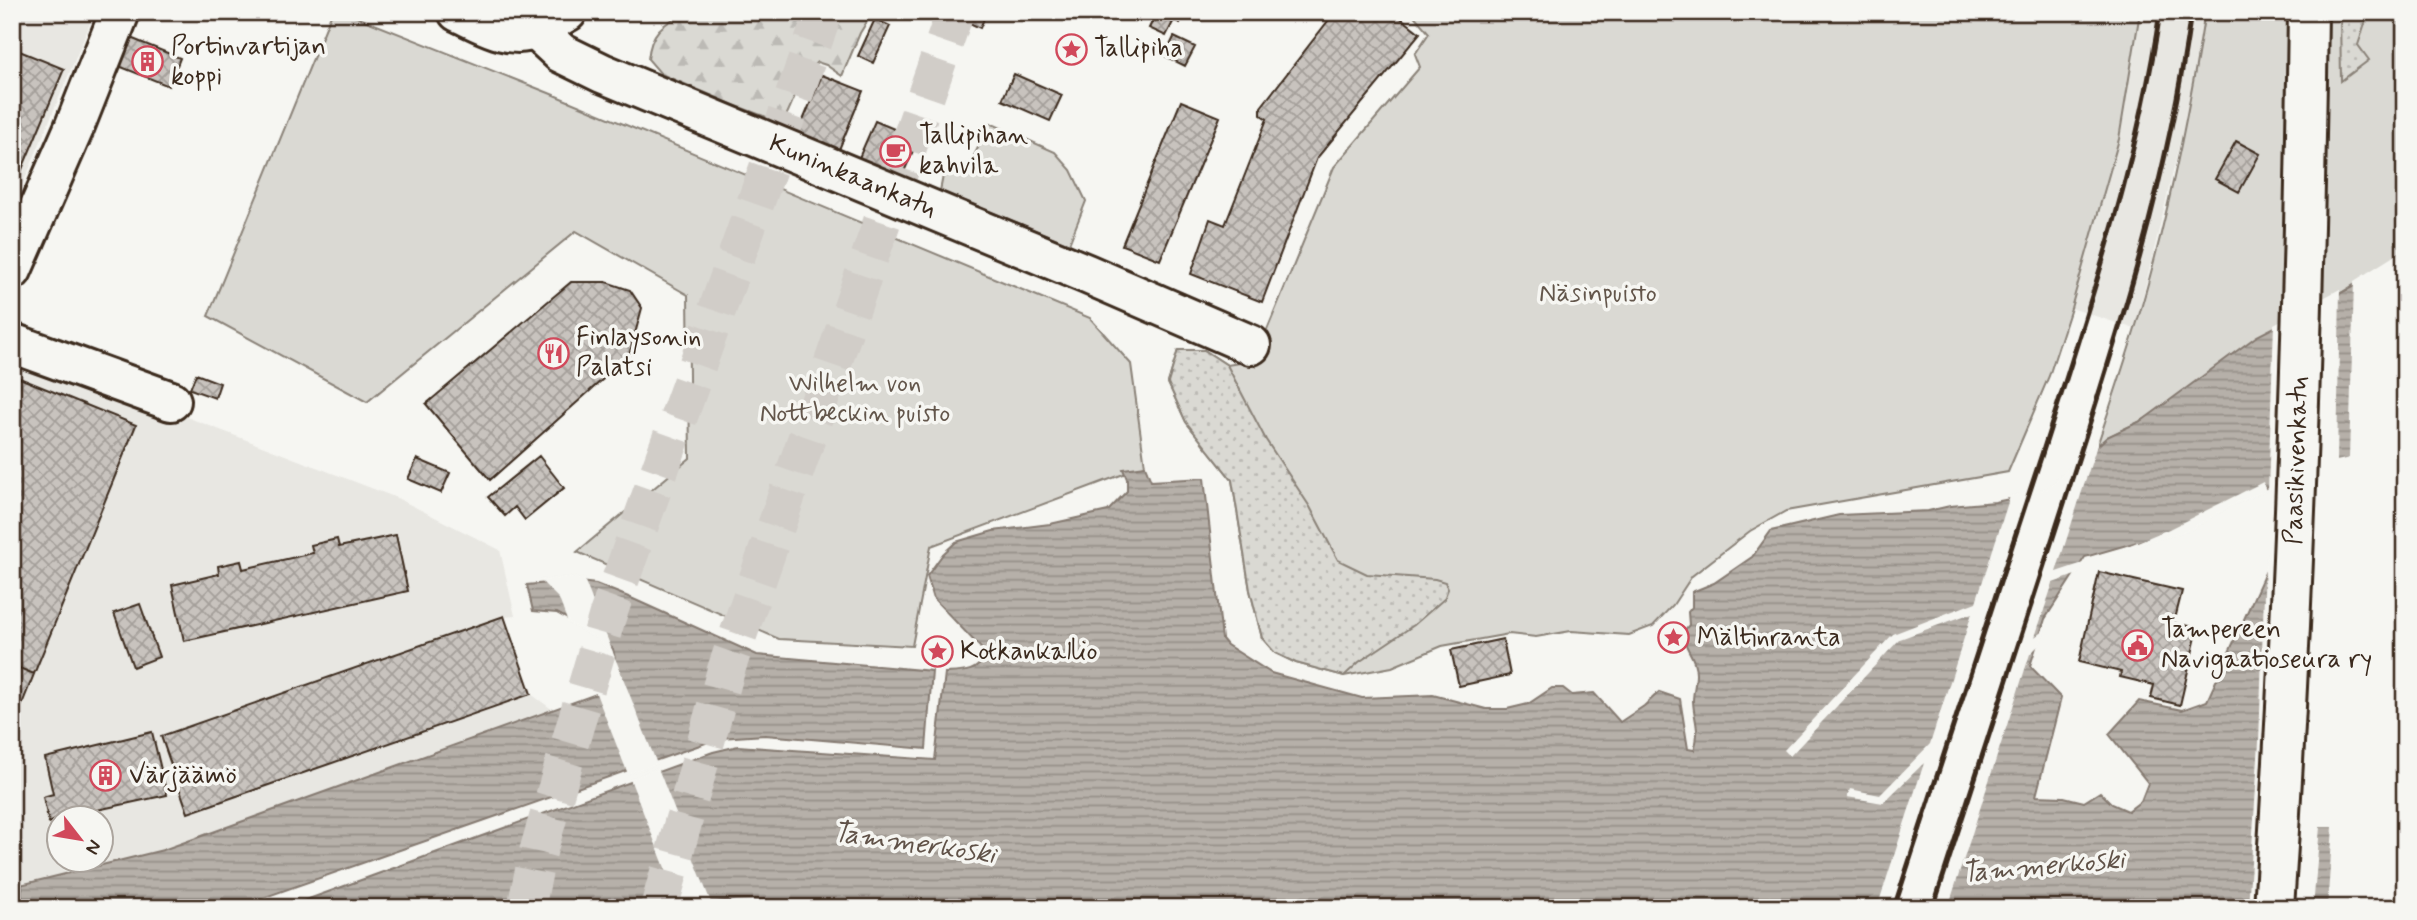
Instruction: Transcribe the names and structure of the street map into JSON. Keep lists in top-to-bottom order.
{
  "streets": {
    "street": ["Kuninkaankatu", "Paasikivenkatu"]
  },
  "water": ["Tammerkoski"],
  "parks": ["Näsinpuisto", "Wilhelm von Nottbeckin puisto"],
  "places": {
    "place": ["Tallipiha", "Mältinranta", "Kotkankallio"],
    "building": ["Portinvartijan koppi", "Värjäämö"],
    "cafe": ["Tallipihan kahvila"],
    "restaurant": ["Finlaysonin Palatsi"],
    "public building": ["Tampereen Navigaatioseura ry"]
  },
  "north": "bottom right"
}
